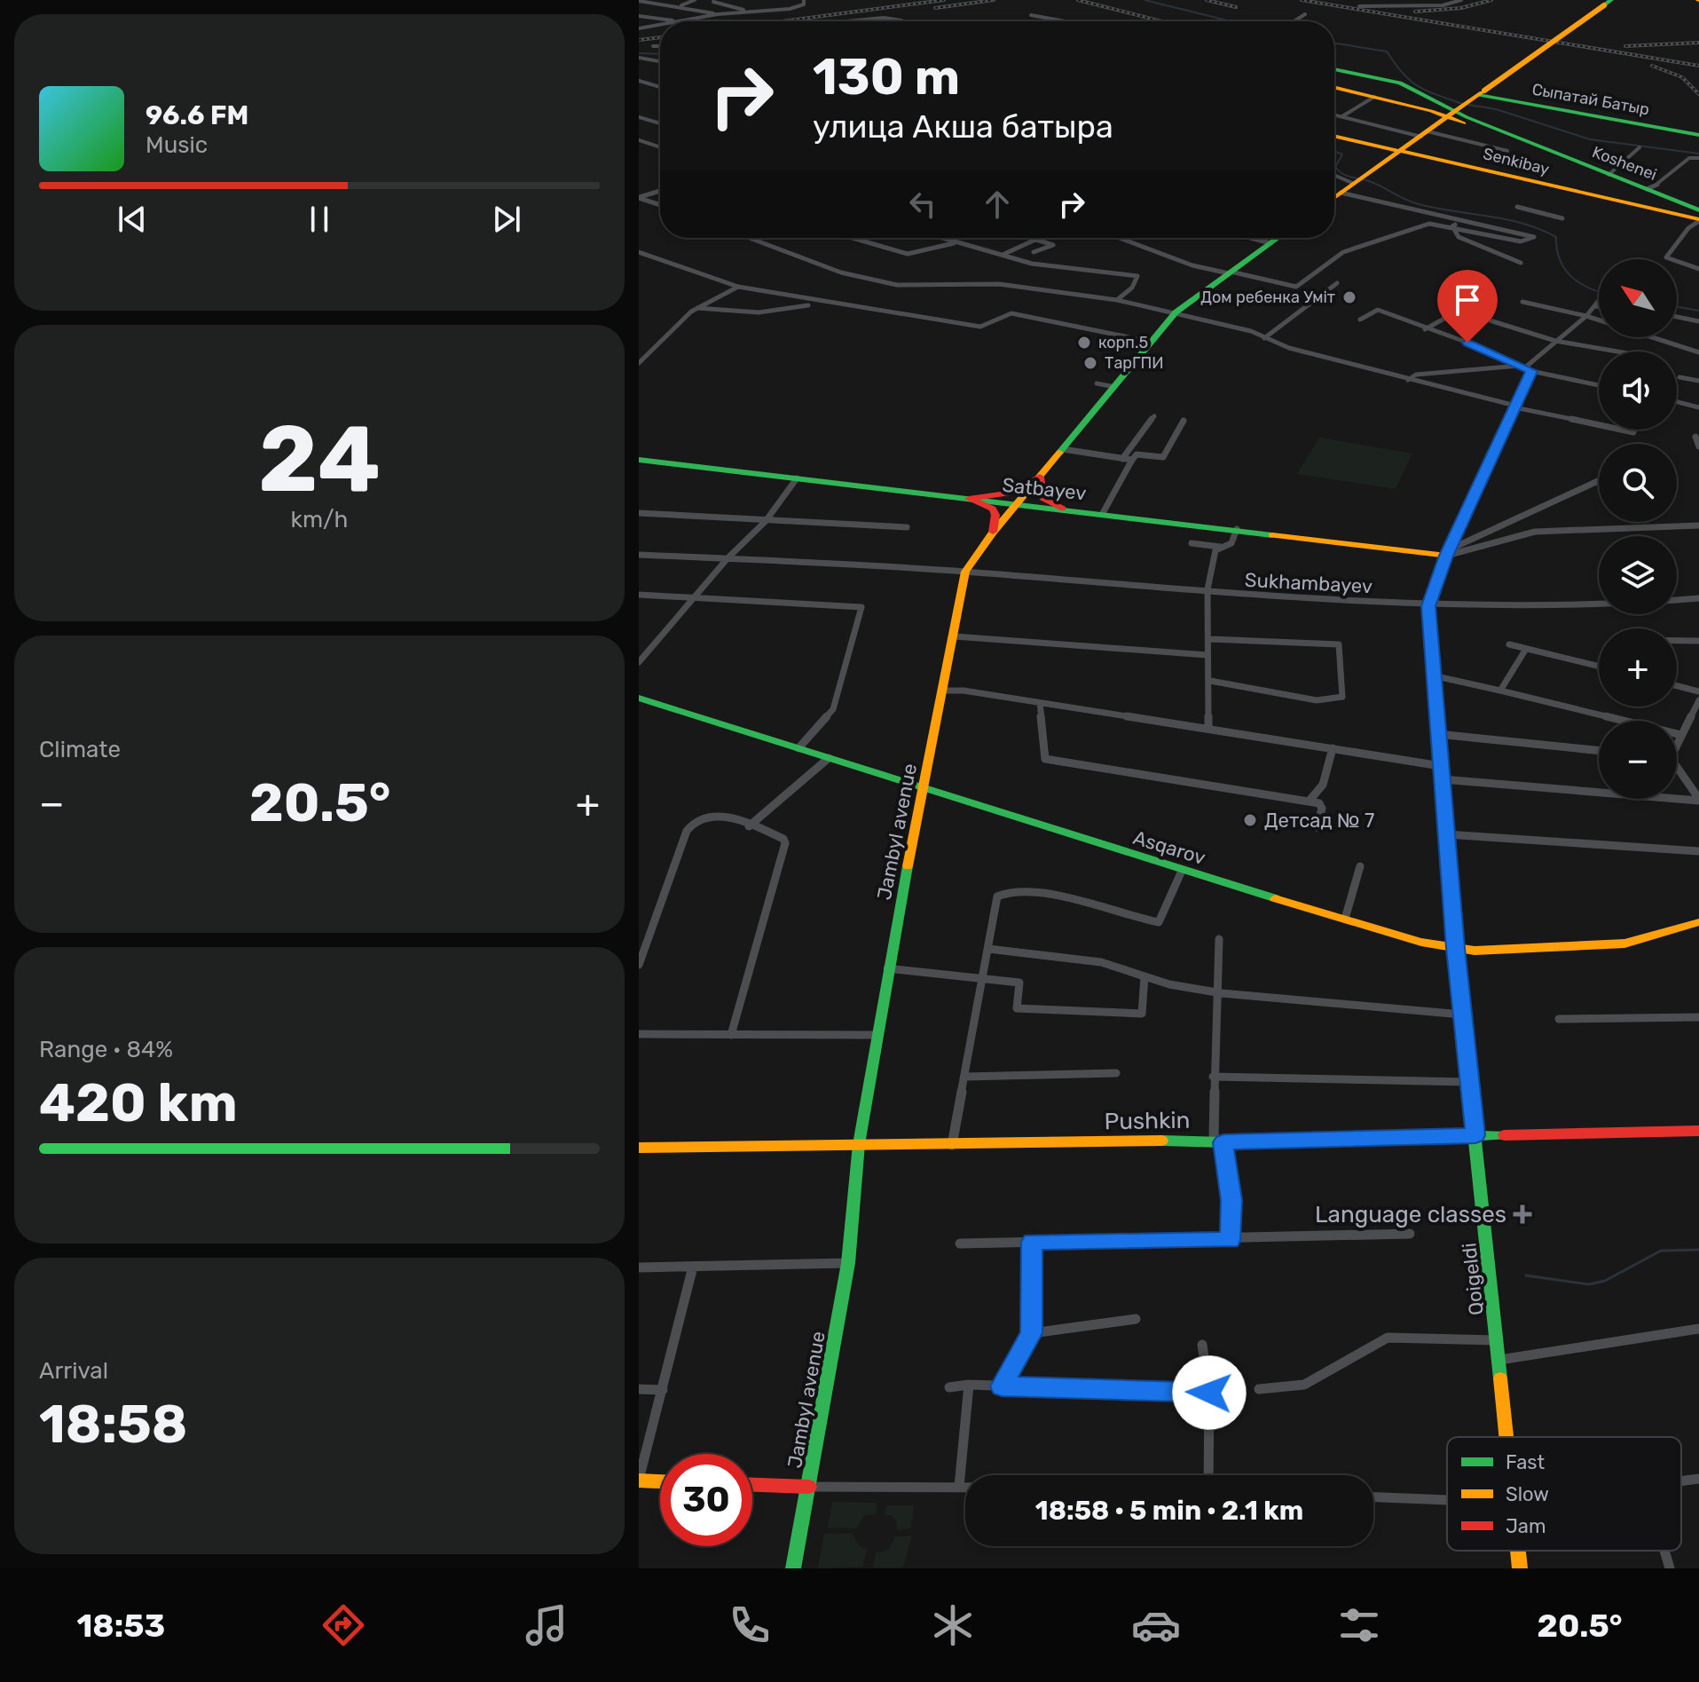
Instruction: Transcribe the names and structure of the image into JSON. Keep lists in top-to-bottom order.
{
  "streets": {
    "main road": [
      "Сыпатай Батыр",
      "Senkibay",
      "Koshenei",
      "Satbayev",
      "Jambyl avenue",
      "Asqarov",
      "Pushkin",
      "Qoigeldi"
    ],
    "street": ["Sukhambayev"]
  },
  "crossings": [
    ["Senkibay", "Koshenei"],
    ["Satbayev", "Jambyl avenue"],
    ["Satbayev", "Qoigeldi"],
    ["Sukhambayev", "Jambyl avenue"],
    ["Sukhambayev", "Qoigeldi"],
    ["Jambyl avenue", "Asqarov"],
    ["Jambyl avenue", "Pushkin"],
    ["Asqarov", "Qoigeldi"],
    ["Pushkin", "Qoigeldi"]
  ],
  "places": {
    "other": [
      "Дом ребенка Умiт",
      "корп.5",
      "ТарГПИ",
      "Детсад № 7"
    ],
    "health": ["Language classes"]
  },
  "legend": ["Fast", "Slow", "Jam"],
  "north": "top left",
  "page": {
    "turn": ["130 m", "улица Акша батыра"],
    "song": ["96.6 FM", "Music"],
    "map_buttons": ["+", "−"],
    "tile": [
      ["24", "km/h"],
      "Climate",
      ["Range · 84%", "420 km"],
      ["Arrival", "18:58"]
    ],
    "heat": ["−", "20.5°", "+"],
    "limit": "30",
    "trip": "18:58 · 5 min · 2.1 km",
    "tabs": ["18:53", "20.5°"]
  }
}
